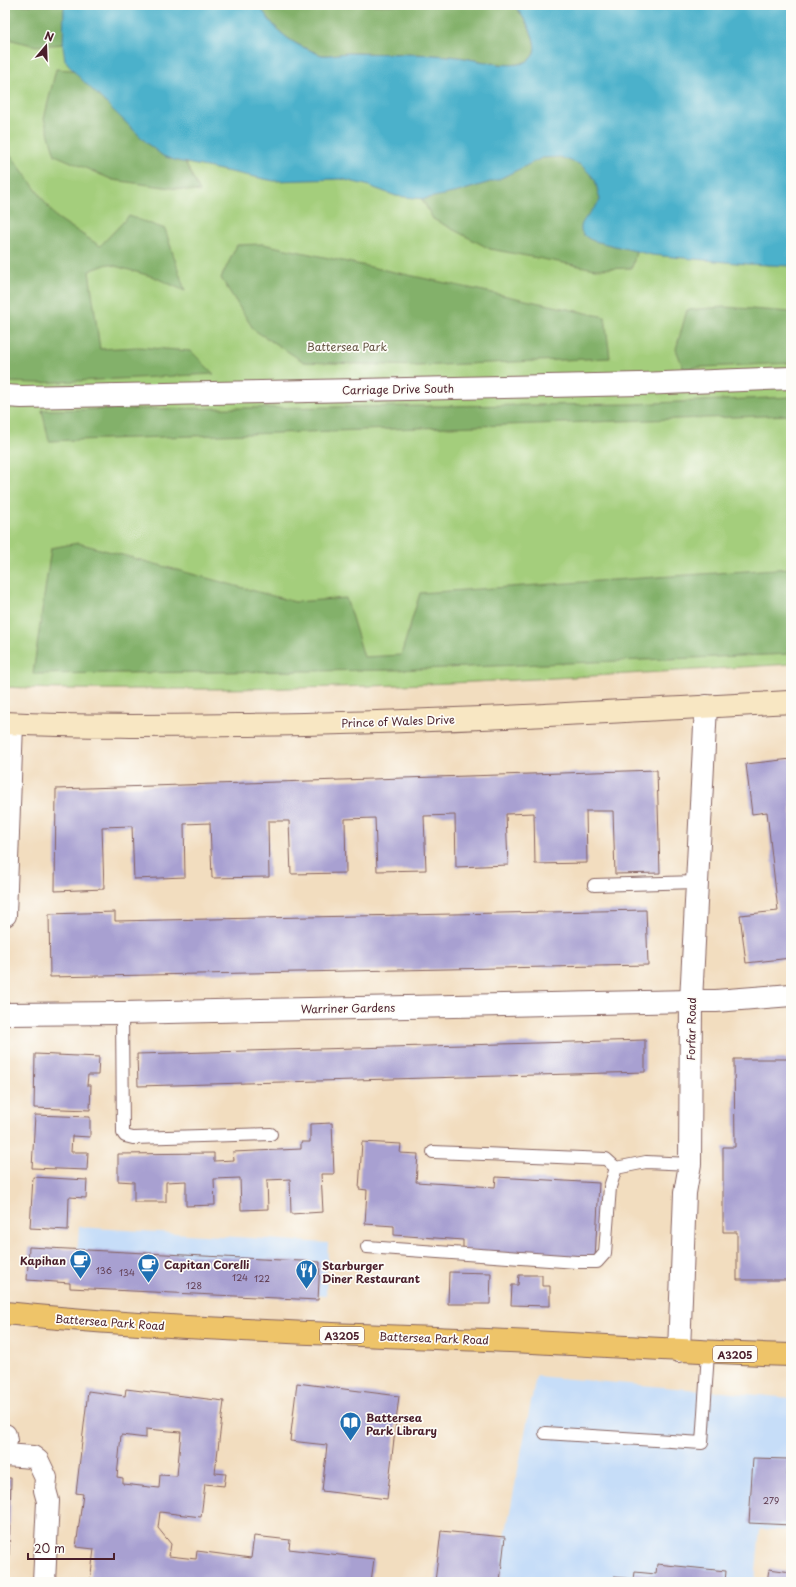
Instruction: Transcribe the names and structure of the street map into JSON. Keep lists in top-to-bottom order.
{
  "streets": {
    "highway": ["Battersea Park Road", "A3205"],
    "street": [
      "Carriage Drive South",
      "Prince of Wales Drive",
      "Warriner Gardens",
      "Forfar Road"
    ]
  },
  "crossings": [
    ["Prince of Wales Drive", "Forfar Road"],
    ["Warriner Gardens", "Forfar Road"],
    ["Forfar Road", "Battersea Park Road"]
  ],
  "parks": ["Battersea Park"],
  "places": {
    "cafe": ["Kapihan", "Capitan Corelli"],
    "restaurant": ["Starburger Diner Restaurant"],
    "library": ["Battersea Park Library"]
  },
  "house_numbers": [
    "136",
    "134",
    "124",
    "122",
    "128",
    "279"
  ],
  "scale_bar": "20 m",
  "north": "top"
}
